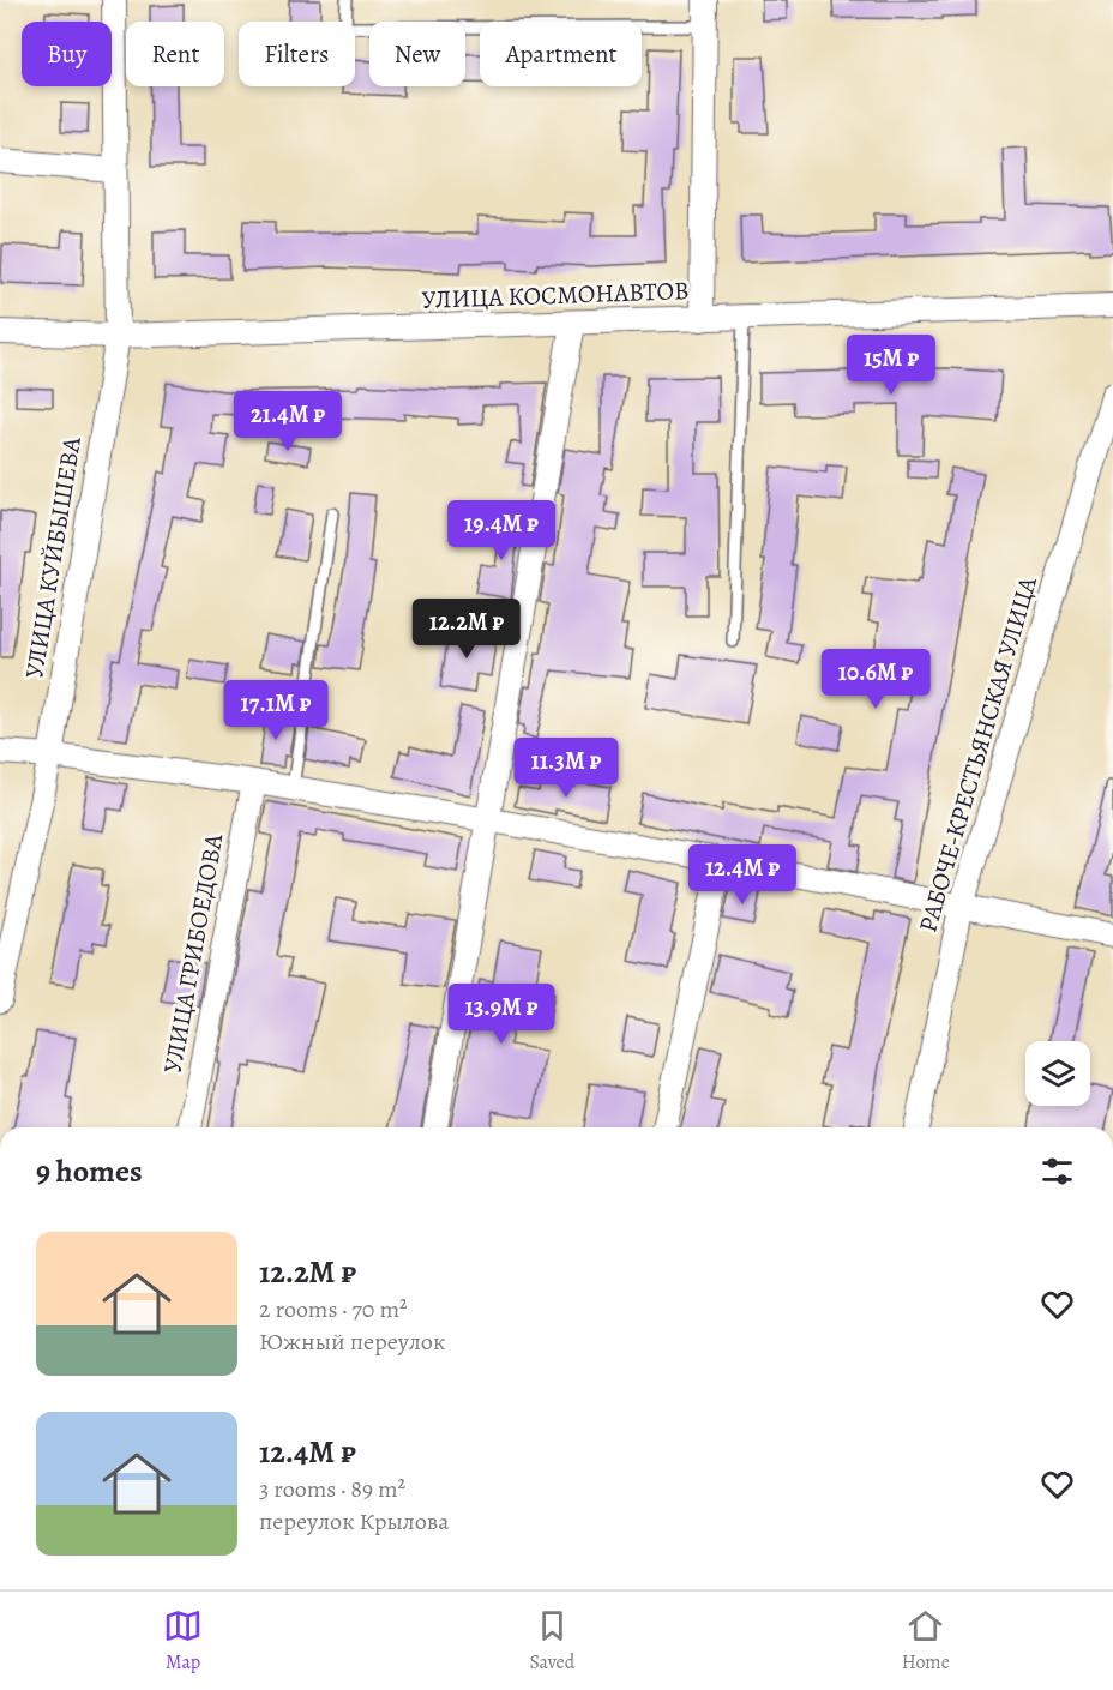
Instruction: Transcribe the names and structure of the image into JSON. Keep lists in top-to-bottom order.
{
  "streets": {
    "street": [
      "УЛИЦА КОСМОНАВТОВ",
      "УЛИЦА КУЙБЫШЕВА",
      "РАБОЧЕ-КРЕСТЬЯНСКАЯ УЛИЦА",
      "УЛИЦА ГРИБОЕДОВА"
    ]
  },
  "crossings": [
    ["УЛИЦА КОСМОНАВТОВ", "УЛИЦА КУЙБЫШЕВА"]
  ],
  "page": {
    "chip": [
      "Buy",
      "Rent",
      "Filters",
      "New",
      "Apartment"
    ],
    "price": [
      "15M ₽",
      "21.4M ₽",
      "19.4M ₽",
      "12.2M ₽",
      "10.6M ₽",
      "17.1M ₽",
      "11.3M ₽",
      "12.4M ₽",
      "13.9M ₽"
    ],
    "heading": "9 homes",
    "list": [
      {
        "name": "12.2M ₽",
        "note": "2 rooms · 70 m² · Южный переулок"
      },
      {
        "name": "12.4M ₽",
        "note": "3 rooms · 89 m² · переулок Крылова"
      }
    ],
    "tabs": ["Map", "Saved", "Home"]
  }
}
